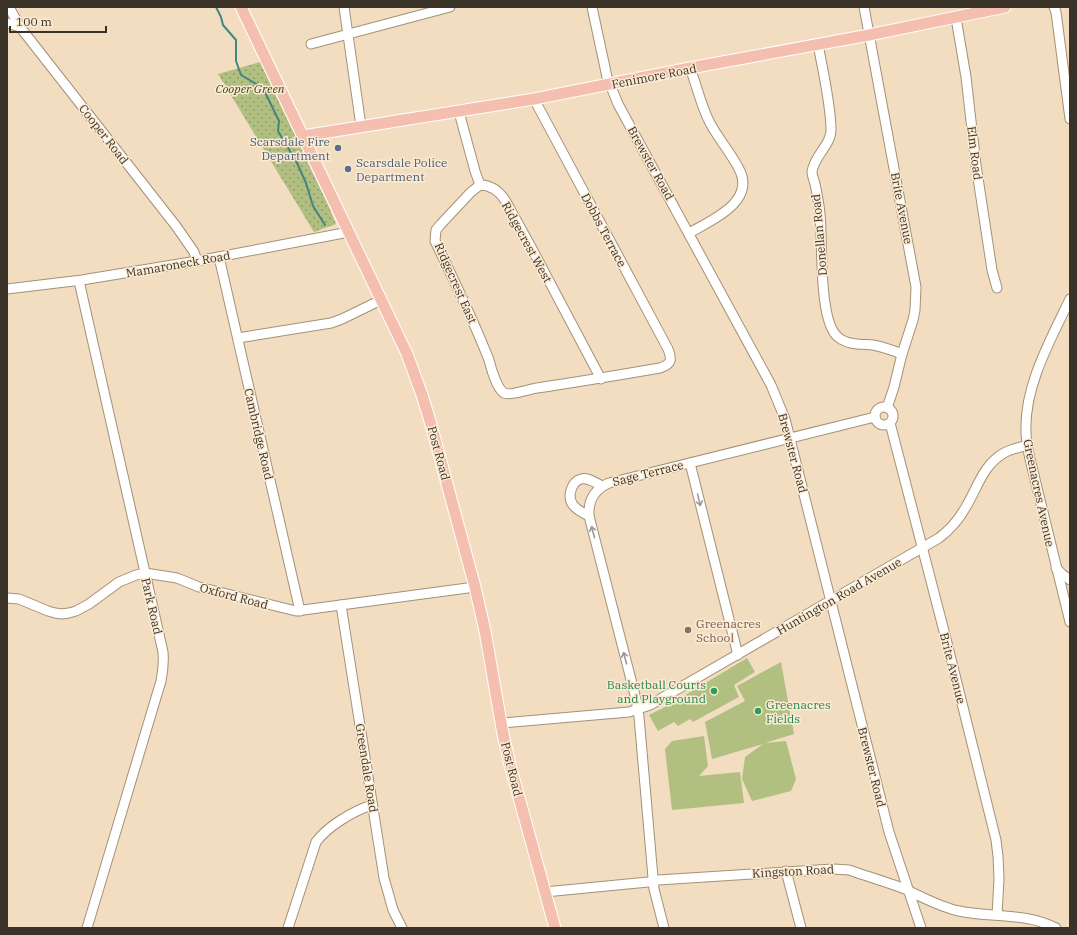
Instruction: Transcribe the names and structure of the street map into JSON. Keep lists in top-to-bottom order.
{
  "streets": {
    "main road": ["Fenimore Road", "Post Road"],
    "street": [
      "Cooper Road",
      "Elm Road",
      "Brewster Road",
      "Brite Avenue",
      "Dobbs Terrace",
      "Donellan Road",
      "Ridgecrest West",
      "Mamaroneck Road",
      "Ridgecrest East",
      "Cambridge Road",
      "Sage Terrace",
      "Greenacres Avenue",
      "Oxford Road",
      "Huntington Road Avenue",
      "Park Road",
      "Greendale Road",
      "Kingston Road"
    ]
  },
  "crossings": [
    ["Fenimore Road", "Elm Road"],
    ["Fenimore Road", "Brewster Road"],
    ["Fenimore Road", "Brite Avenue"],
    ["Fenimore Road", "Dobbs Terrace"],
    ["Fenimore Road", "Donellan Road"],
    ["Fenimore Road", "Post Road"],
    ["Cooper Road", "Mamaroneck Road"],
    ["Brewster Road", "Sage Terrace"],
    ["Brewster Road", "Huntington Road Avenue"],
    ["Brewster Road", "Kingston Road"],
    ["Brite Avenue", "Donellan Road"],
    ["Brite Avenue", "Sage Terrace"],
    ["Brite Avenue", "Huntington Road Avenue"],
    ["Brite Avenue", "Kingston Road"],
    ["Dobbs Terrace", "Ridgecrest West"],
    ["Dobbs Terrace", "Ridgecrest East"],
    ["Ridgecrest West", "Ridgecrest East"],
    ["Mamaroneck Road", "Cambridge Road"],
    ["Mamaroneck Road", "Post Road"],
    ["Mamaroneck Road", "Park Road"],
    ["Cambridge Road", "Oxford Road"],
    ["Post Road", "Oxford Road"],
    ["Post Road", "Huntington Road Avenue"],
    ["Post Road", "Kingston Road"],
    ["Sage Terrace", "Huntington Road Avenue"],
    ["Sage Terrace", "Kingston Road"],
    ["Greenacres Avenue", "Huntington Road Avenue"],
    ["Oxford Road", "Park Road"],
    ["Oxford Road", "Greendale Road"]
  ],
  "parks": ["Cooper Green"],
  "places": [
    "Scarsdale Fire Department",
    "Scarsdale Police Department",
    "Greenacres School",
    "Basketball Courts and Playground",
    "Greenacres Fields"
  ],
  "scale_bar": "100 m"
}
